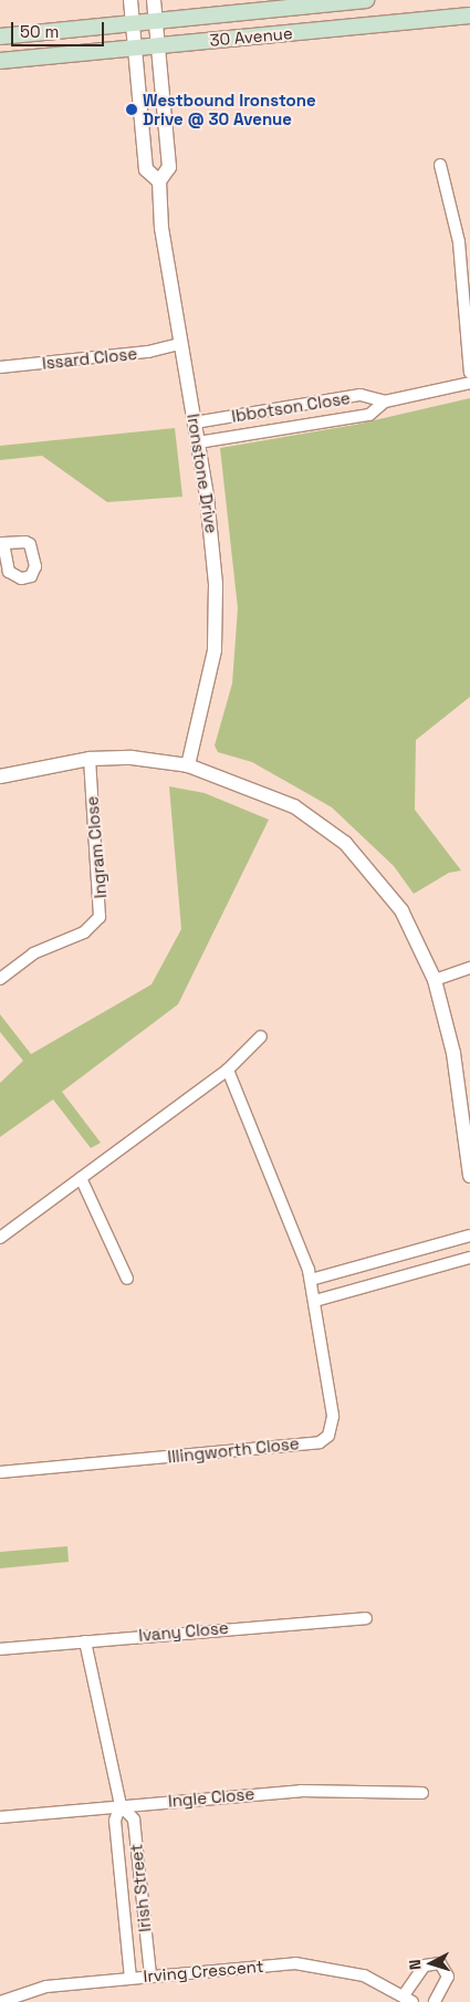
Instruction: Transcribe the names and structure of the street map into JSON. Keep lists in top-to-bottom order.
{
  "streets": {
    "main road": ["30 Avenue"],
    "street": [
      "Issard Close",
      "Ibbotson Close",
      "Ironstone Drive",
      "Ingram Close",
      "Illingworth Close",
      "Ivany Close",
      "Ingle Close",
      "Irish Street",
      "Irving Crescent"
    ]
  },
  "crossings": [
    ["30 Avenue", "Ironstone Drive"],
    ["Issard Close", "Ironstone Drive"],
    ["Ibbotson Close", "Ironstone Drive"],
    ["Ivany Close", "Irish Street"],
    ["Ingle Close", "Irish Street"],
    ["Irish Street", "Irving Crescent"]
  ],
  "places": ["Westbound Ironstone Drive @ 30 Avenue"],
  "scale_bar": "50 m",
  "north": "left"
}
